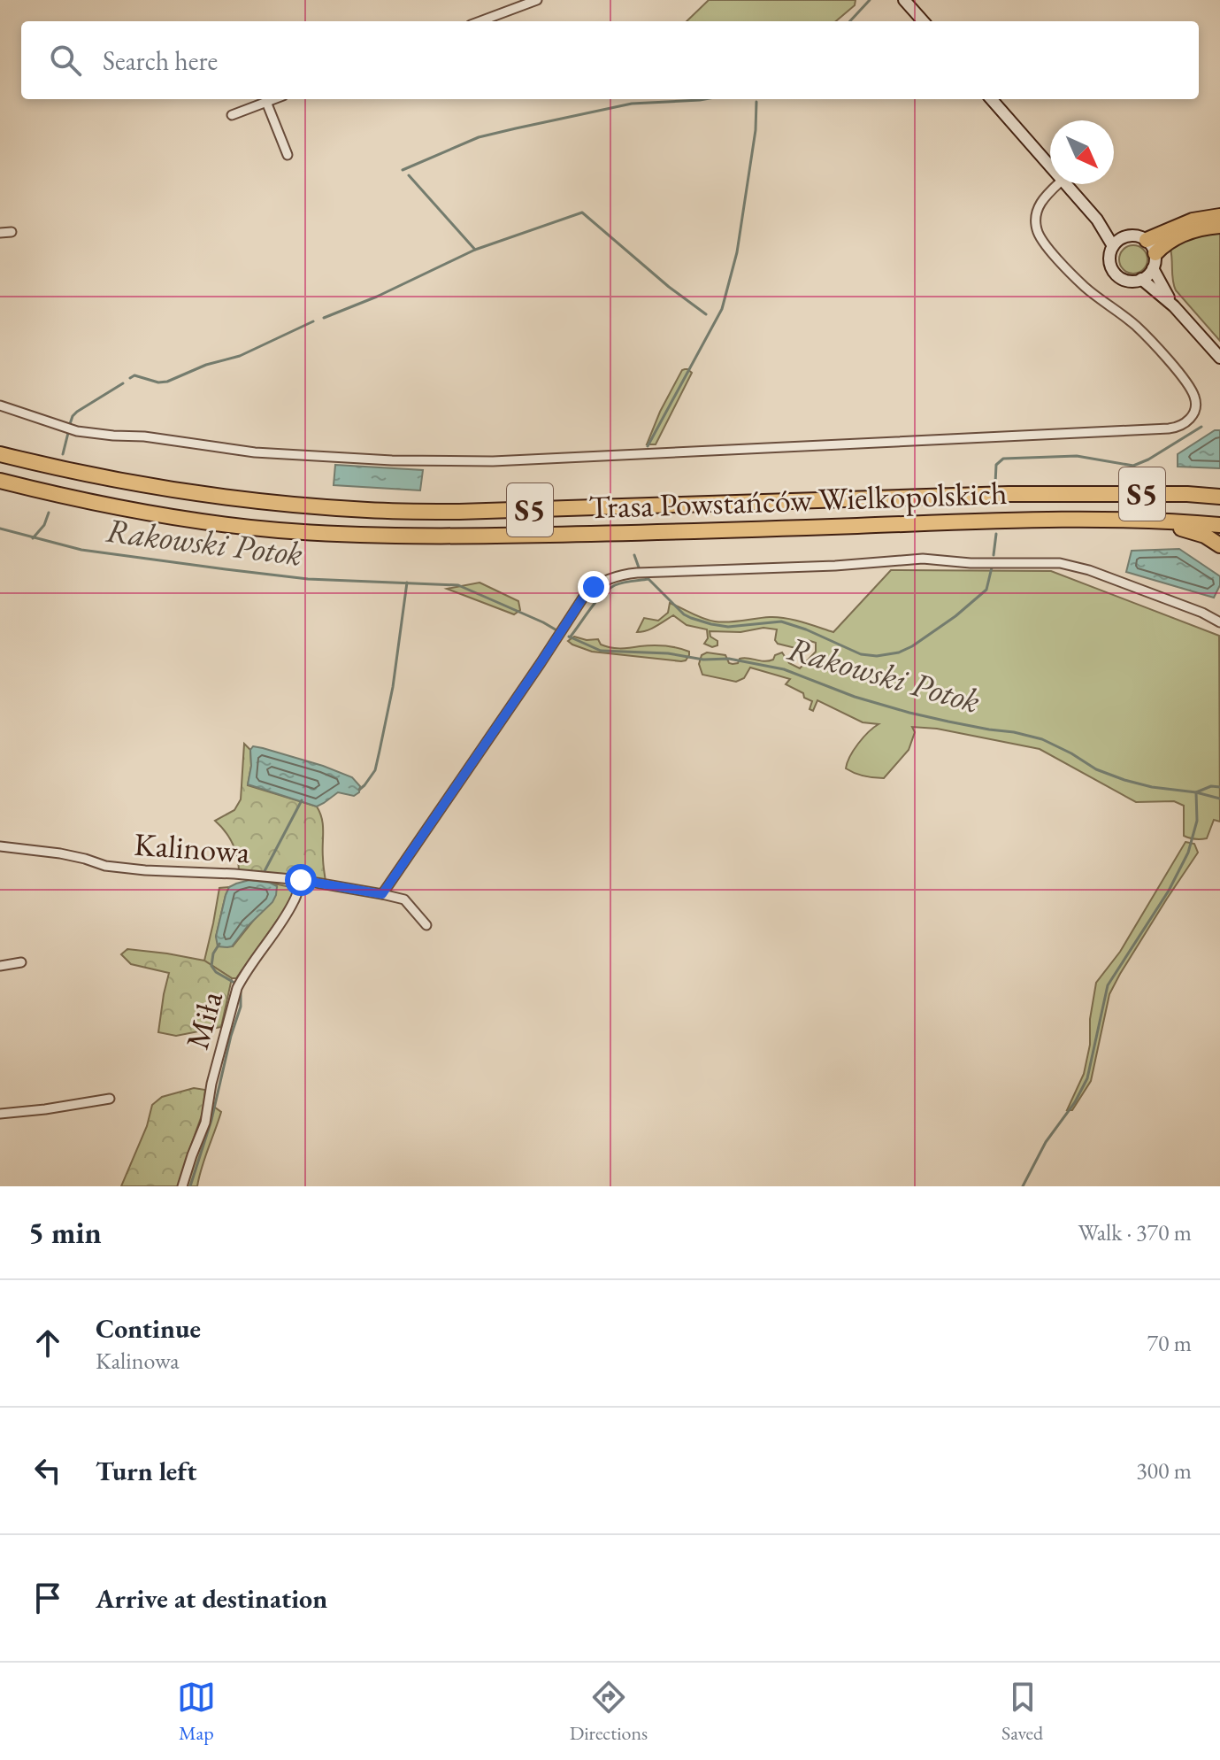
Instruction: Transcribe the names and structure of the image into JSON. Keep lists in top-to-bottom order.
{
  "streets": {
    "highway": ["S5", "Trasa Powstańców Wielkopolskich"],
    "street": ["Kalinowa", "Miła"]
  },
  "crossings": [
    ["Kalinowa", "Miła"]
  ],
  "water": ["Rakowski Potok"],
  "north": "bottom right",
  "page": {
    "search": "Search here",
    "heading": ["5 min", "Walk · 370 m"],
    "list": [
      ["Continue", "Kalinowa", "70 m"],
      ["Turn left", "300 m"],
      "Arrive at destination"
    ],
    "nav": ["Map", "Directions", "Saved"]
  }
}
